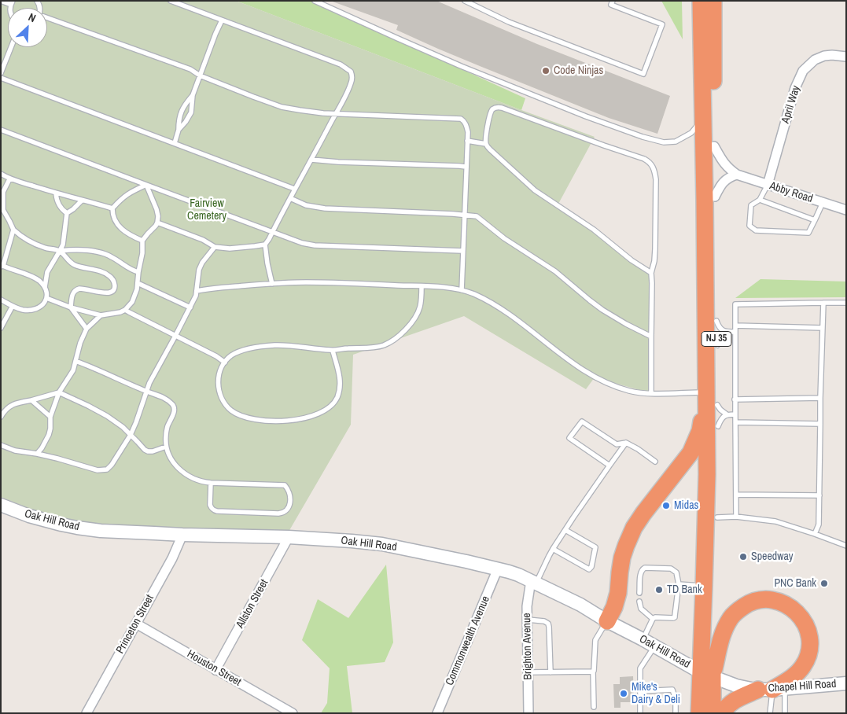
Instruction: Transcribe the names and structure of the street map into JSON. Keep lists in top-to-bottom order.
{
  "streets": {
    "highway": ["NJ 35"],
    "street": [
      "April Way",
      "Abby Road",
      "Oak Hill Road",
      "Allston Street",
      "Princeton Street",
      "Commonwealth Avenue",
      "Brighton Avenue",
      "Houston Street",
      "Chapel Hill Road"
    ]
  },
  "crossings": [
    ["April Way", "Abby Road"],
    ["Abby Road", "NJ 35"],
    ["NJ 35", "Oak Hill Road"],
    ["NJ 35", "Chapel Hill Road"],
    ["Oak Hill Road", "Allston Street"],
    ["Oak Hill Road", "Princeton Street"],
    ["Oak Hill Road", "Commonwealth Avenue"],
    ["Oak Hill Road", "Brighton Avenue"],
    ["Oak Hill Road", "Chapel Hill Road"],
    ["Allston Street", "Houston Street"],
    ["Princeton Street", "Houston Street"]
  ],
  "parks": ["Fairview Cemetery"],
  "places": [
    "Code Ninjas",
    "Midas",
    "Speedway",
    "PNC Bank",
    "TD Bank",
    "Mike's Dairy & Deli"
  ],
  "north": "top right"
}
